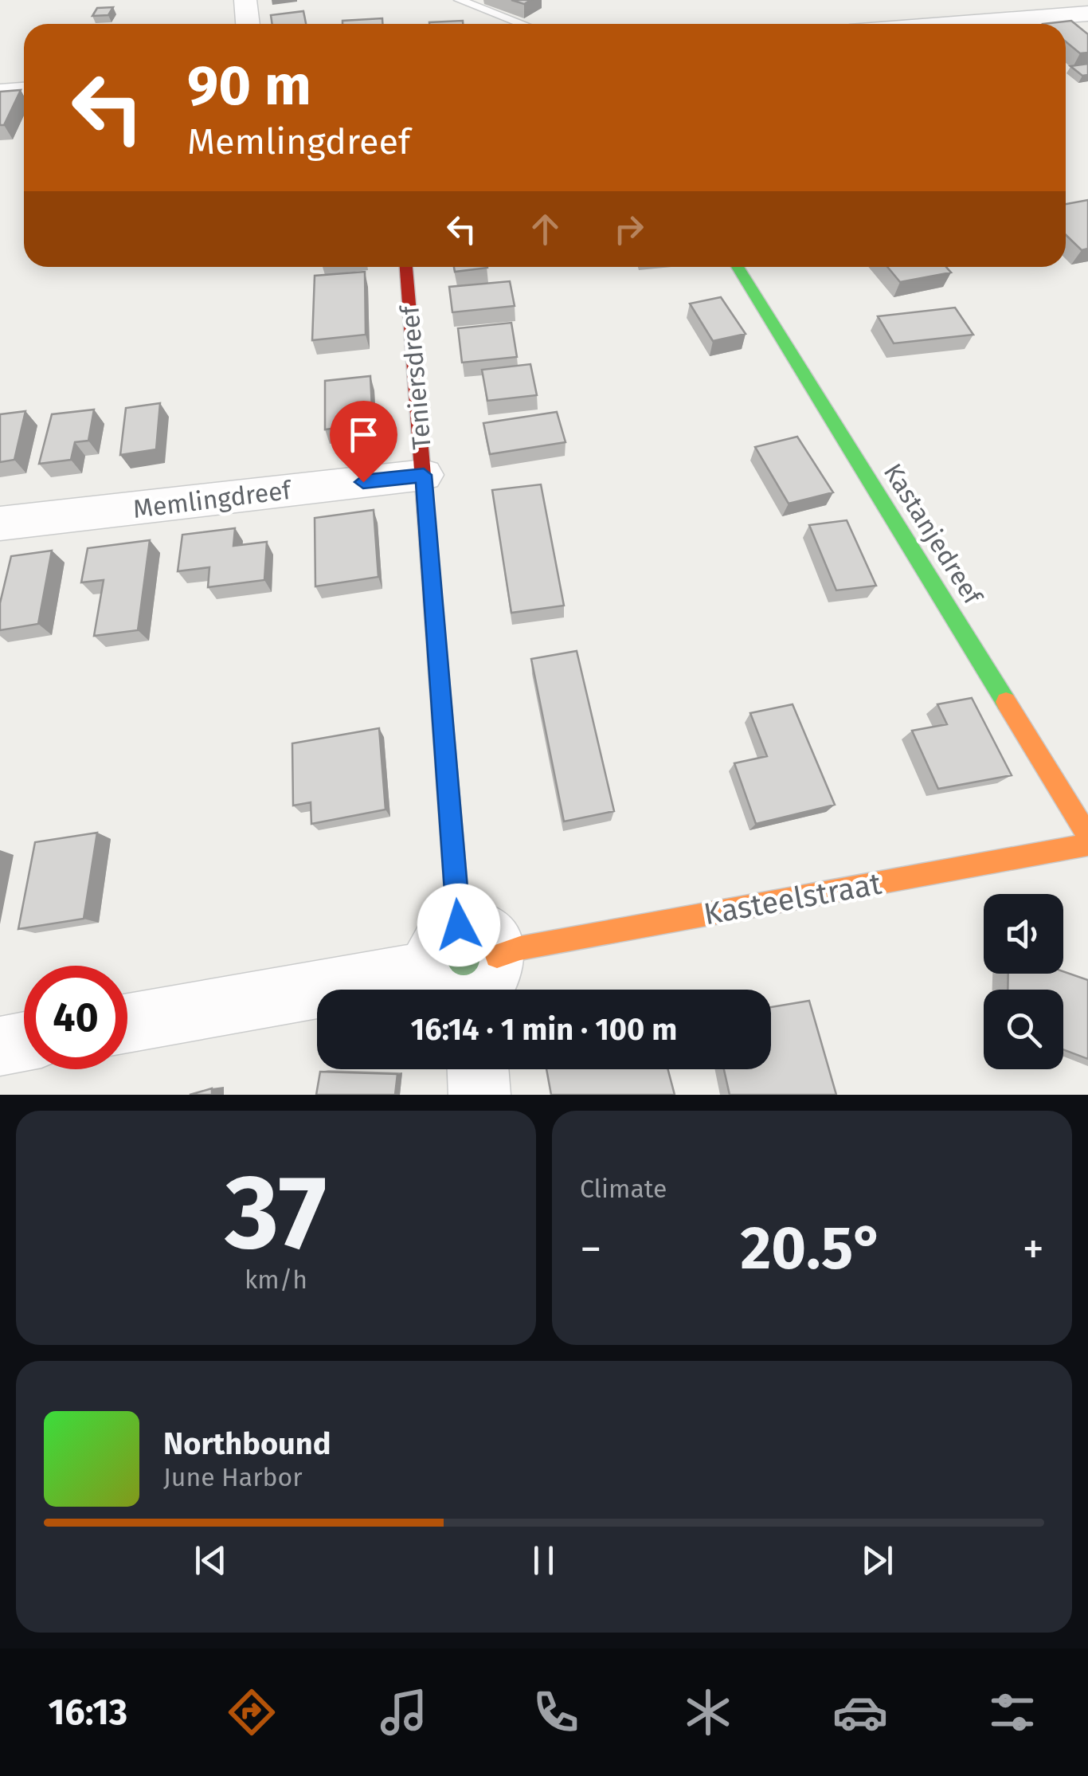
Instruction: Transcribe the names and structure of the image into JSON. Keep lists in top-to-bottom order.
{
  "streets": {
    "street": [
      "Teniersdreef",
      "Memlingdreef",
      "Kastanjedreef",
      "Kasteelstraat"
    ]
  },
  "crossings": [
    ["Teniersdreef", "Memlingdreef"],
    ["Teniersdreef", "Kasteelstraat"]
  ],
  "page": {
    "turn": ["90 m", "Memlingdreef"],
    "limit": "40",
    "trip": "16:14 · 1 min · 100 m",
    "tile": [
      ["37", "km/h"],
      "Climate"
    ],
    "heat": ["−", "20.5°", "+"],
    "song": ["Northbound", "June Harbor"],
    "tabs": "16:13"
  }
}
